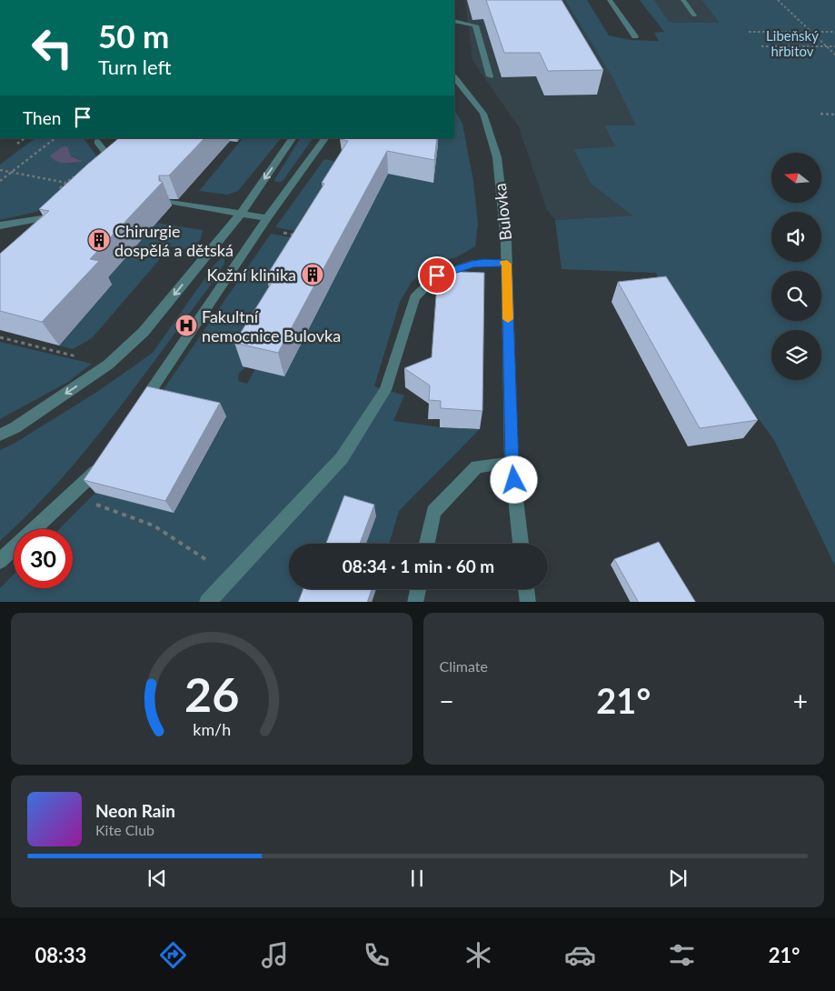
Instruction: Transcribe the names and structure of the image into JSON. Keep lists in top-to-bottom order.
{
  "streets": {
    "street": ["Bulovka"]
  },
  "parks": ["Libeňský hřbitov"],
  "places": {
    "building": ["Chirurgie dospělá a dětská", "Kožní klinika"],
    "hospital": ["Fakultní nemocnice Bulovka"]
  },
  "north": "left",
  "page": {
    "turn": ["50 m", "Turn left"],
    "then": "Then",
    "limit": "30",
    "trip": "08:34 · 1 min · 60 m",
    "tile": "Climate",
    "heat": ["−", "21°", "+"],
    "song": ["Neon Rain", "Kite Club"],
    "tabs": ["08:33", "21°"],
    "gauge": ["26", "km/h"]
  }
}
